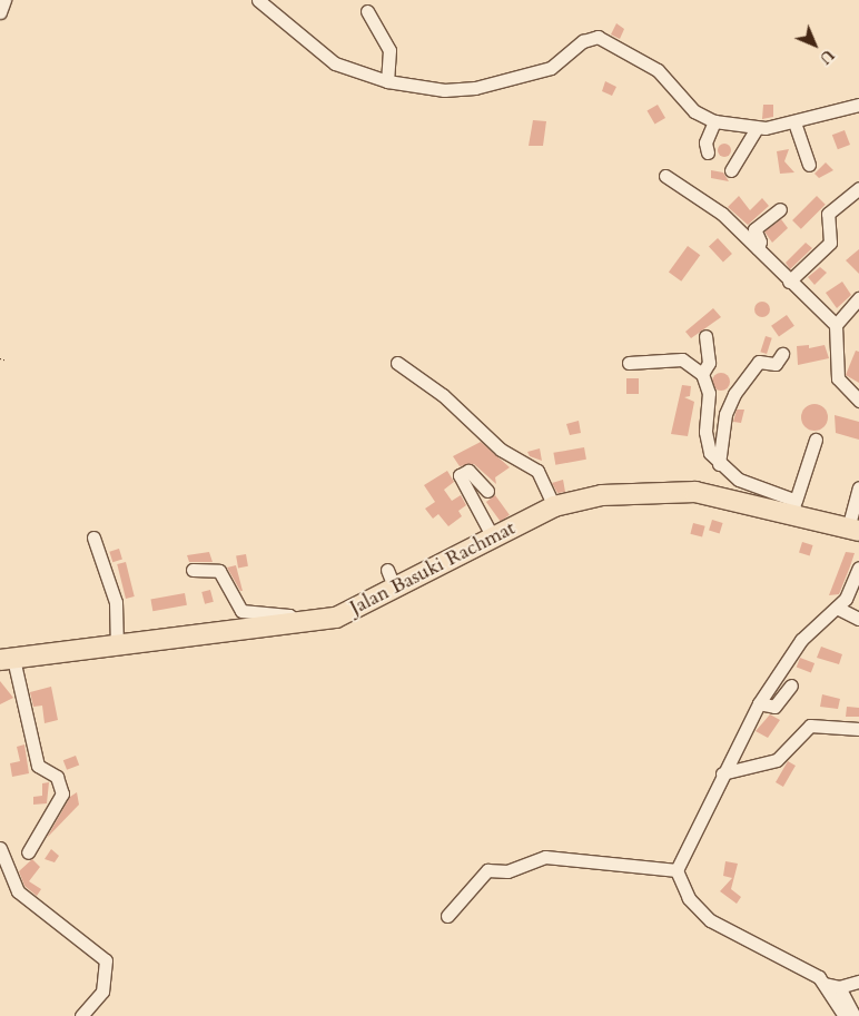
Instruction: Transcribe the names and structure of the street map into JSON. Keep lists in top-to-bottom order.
{
  "streets": {
    "highway": ["Jalan Basuki Rachmat"]
  },
  "north": "bottom right"
}
